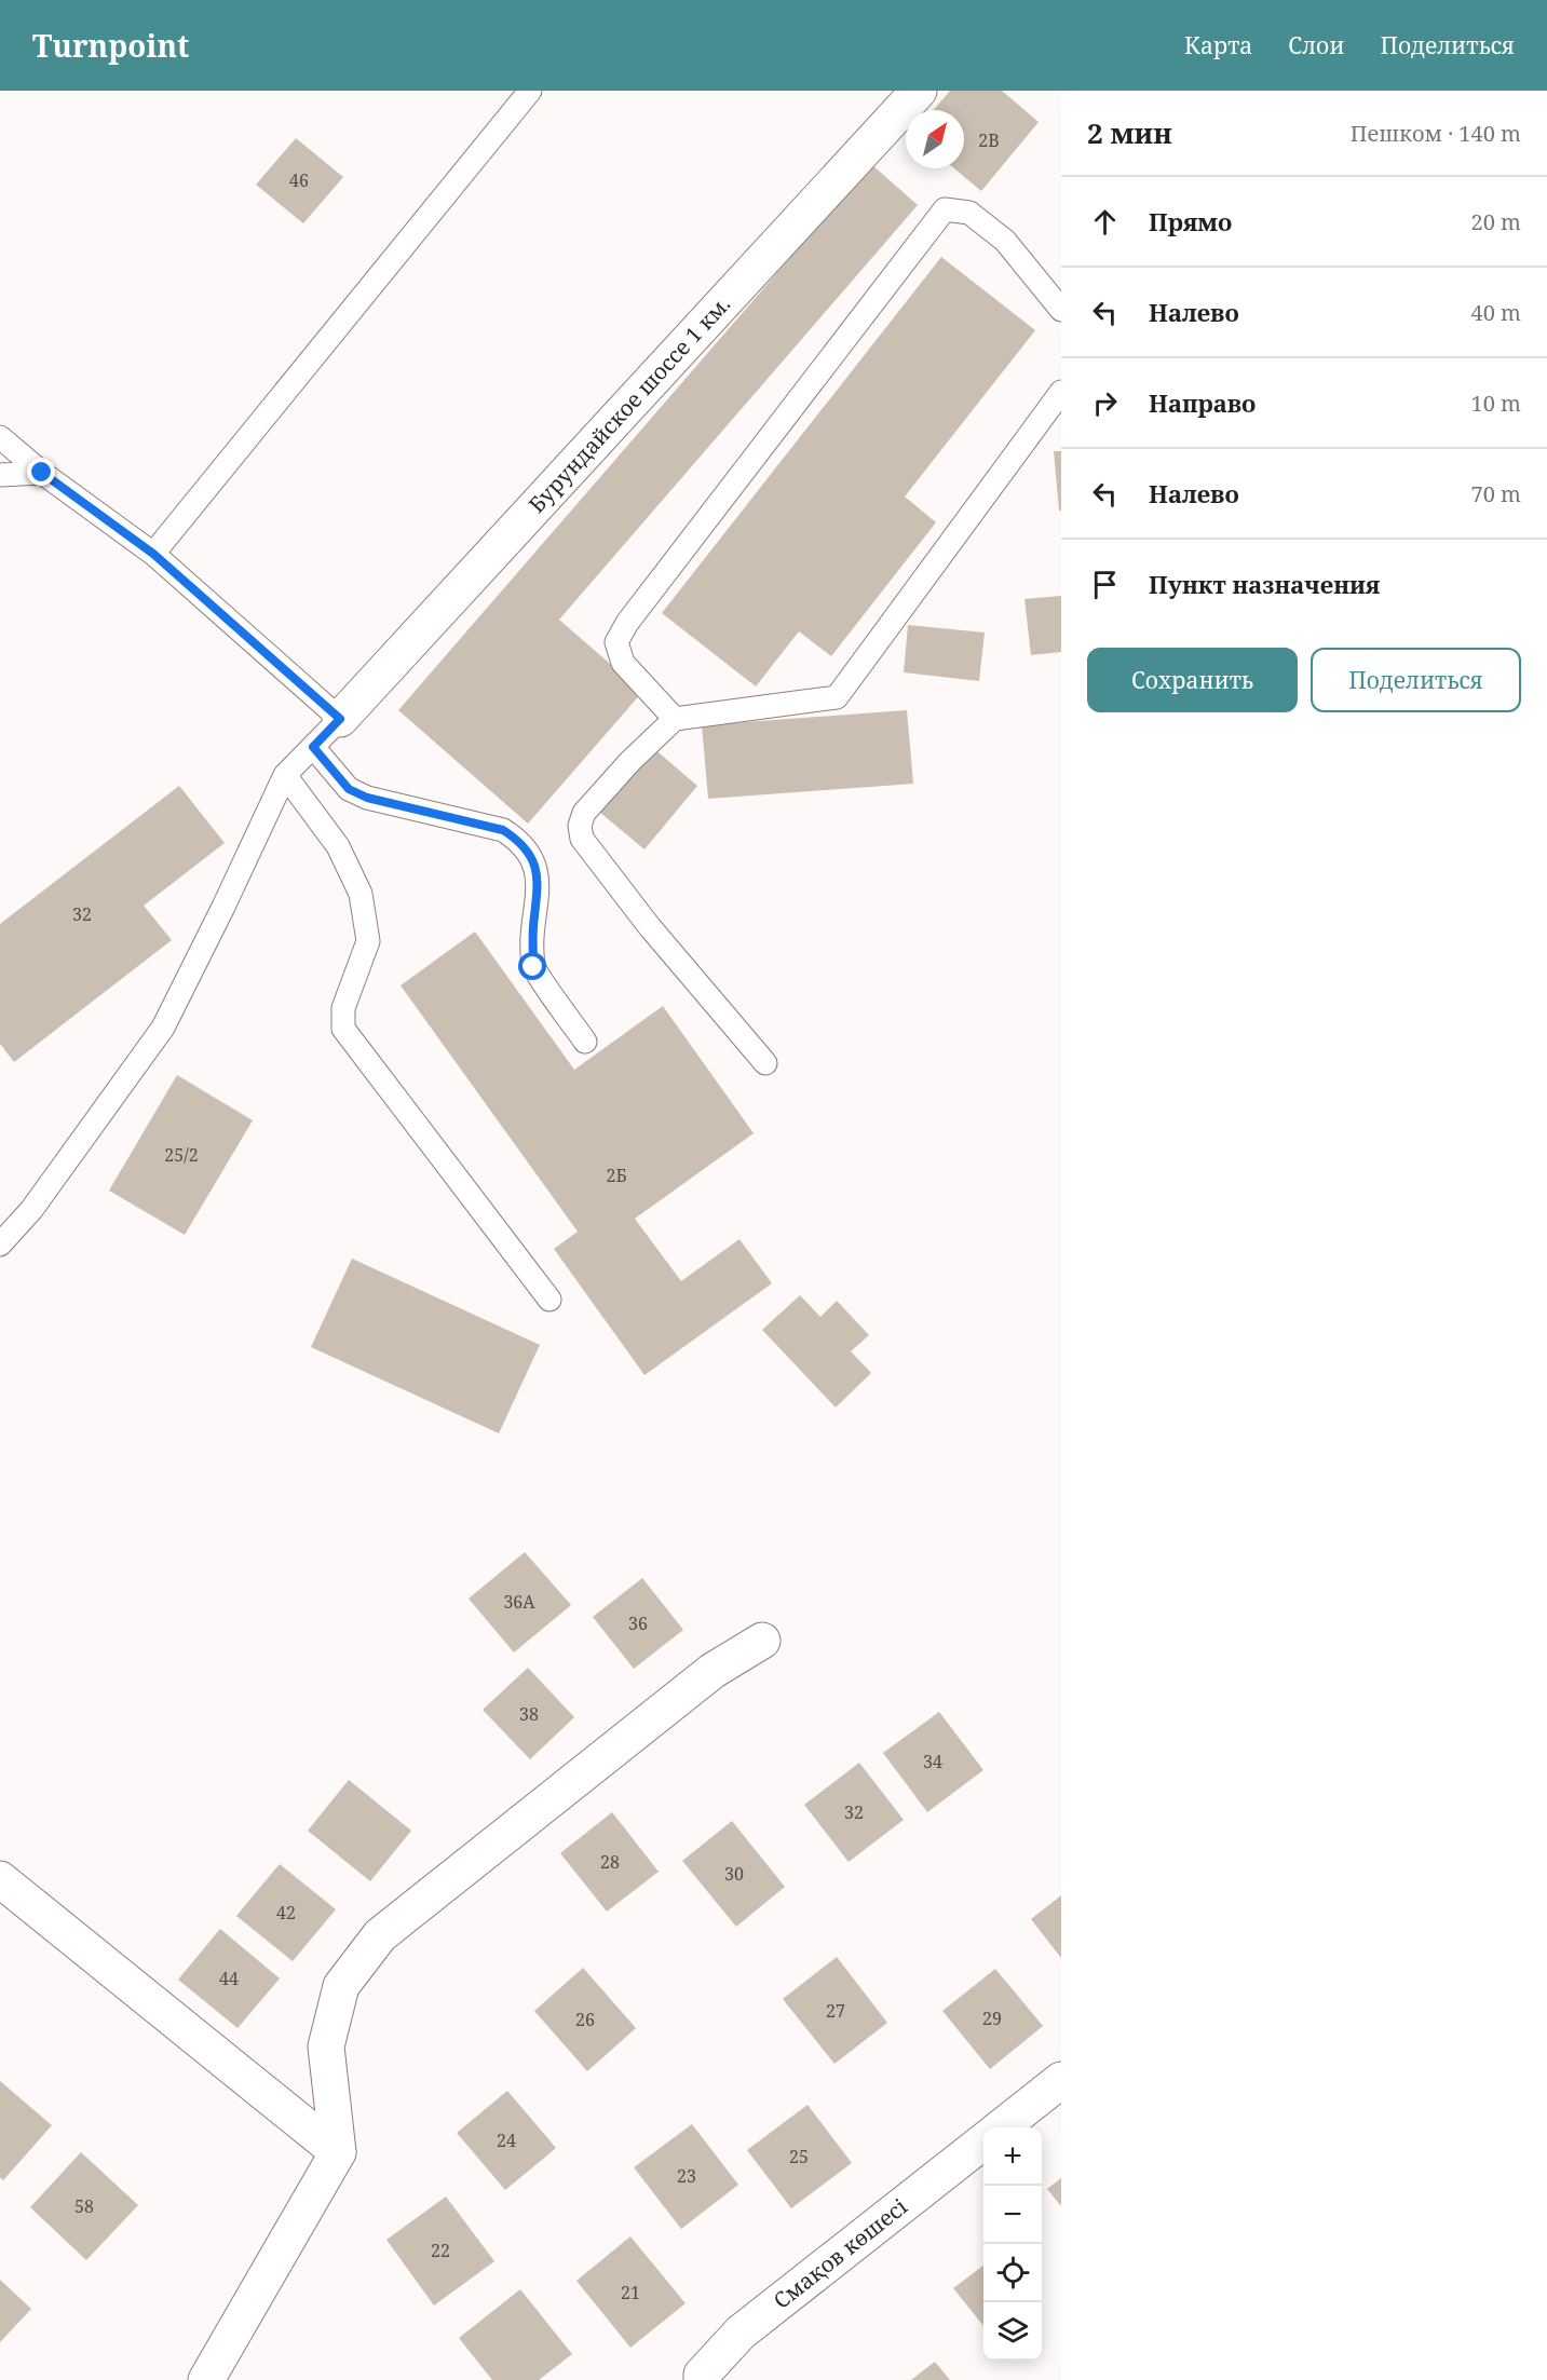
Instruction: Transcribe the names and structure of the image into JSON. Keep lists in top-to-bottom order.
{
  "streets": {
    "street": ["Бурундайское шоссе 1 км.", "Смақов көшесі"]
  },
  "house_numbers": [
    "2В",
    "46",
    "32",
    "25/2",
    "2Б",
    "36А",
    "36",
    "38",
    "34",
    "32",
    "28",
    "30",
    "42",
    "44",
    "27",
    "29",
    "26",
    "24",
    "25",
    "23",
    "58",
    "22",
    "21"
  ],
  "north": "top right",
  "page": {
    "header": "Turnpoint",
    "nav": ["Карта", "Слои", "Поделиться"],
    "heading": ["2 мин", "Пешком · 140 m"],
    "list": [
      ["Прямо", "20 m"],
      ["Налево", "40 m"],
      ["Направо", "10 m"],
      ["Налево", "70 m"],
      "Пункт назначения"
    ],
    "buttons": ["Сохранить", "Поделиться"],
    "map_buttons": ["+", "−"]
  }
}
